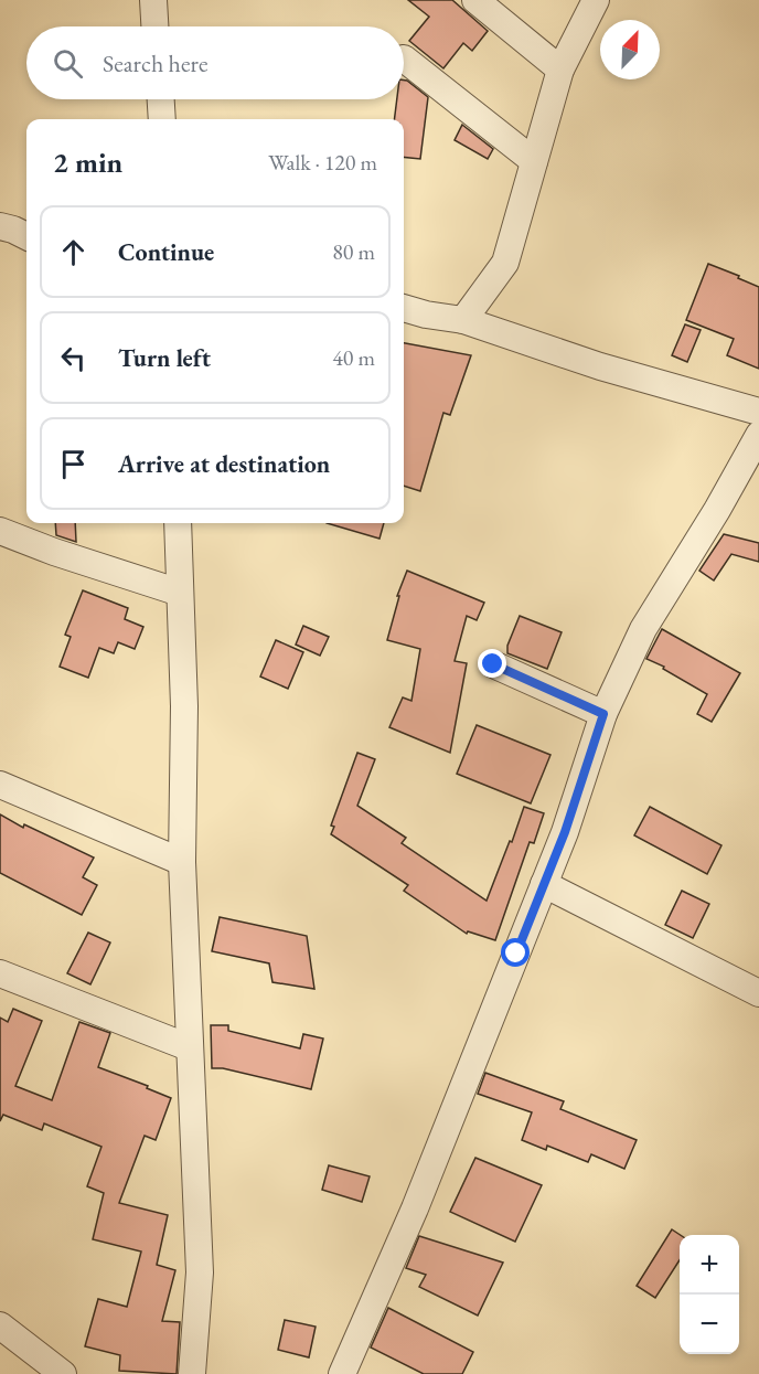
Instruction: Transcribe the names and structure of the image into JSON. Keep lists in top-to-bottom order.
{
  "north": "top right",
  "page": {
    "search": "Search here",
    "heading": ["2 min", "Walk · 120 m"],
    "list": [
      ["Continue", "80 m"],
      ["Turn left", "40 m"],
      "Arrive at destination"
    ],
    "map_buttons": ["+", "−"]
  }
}
